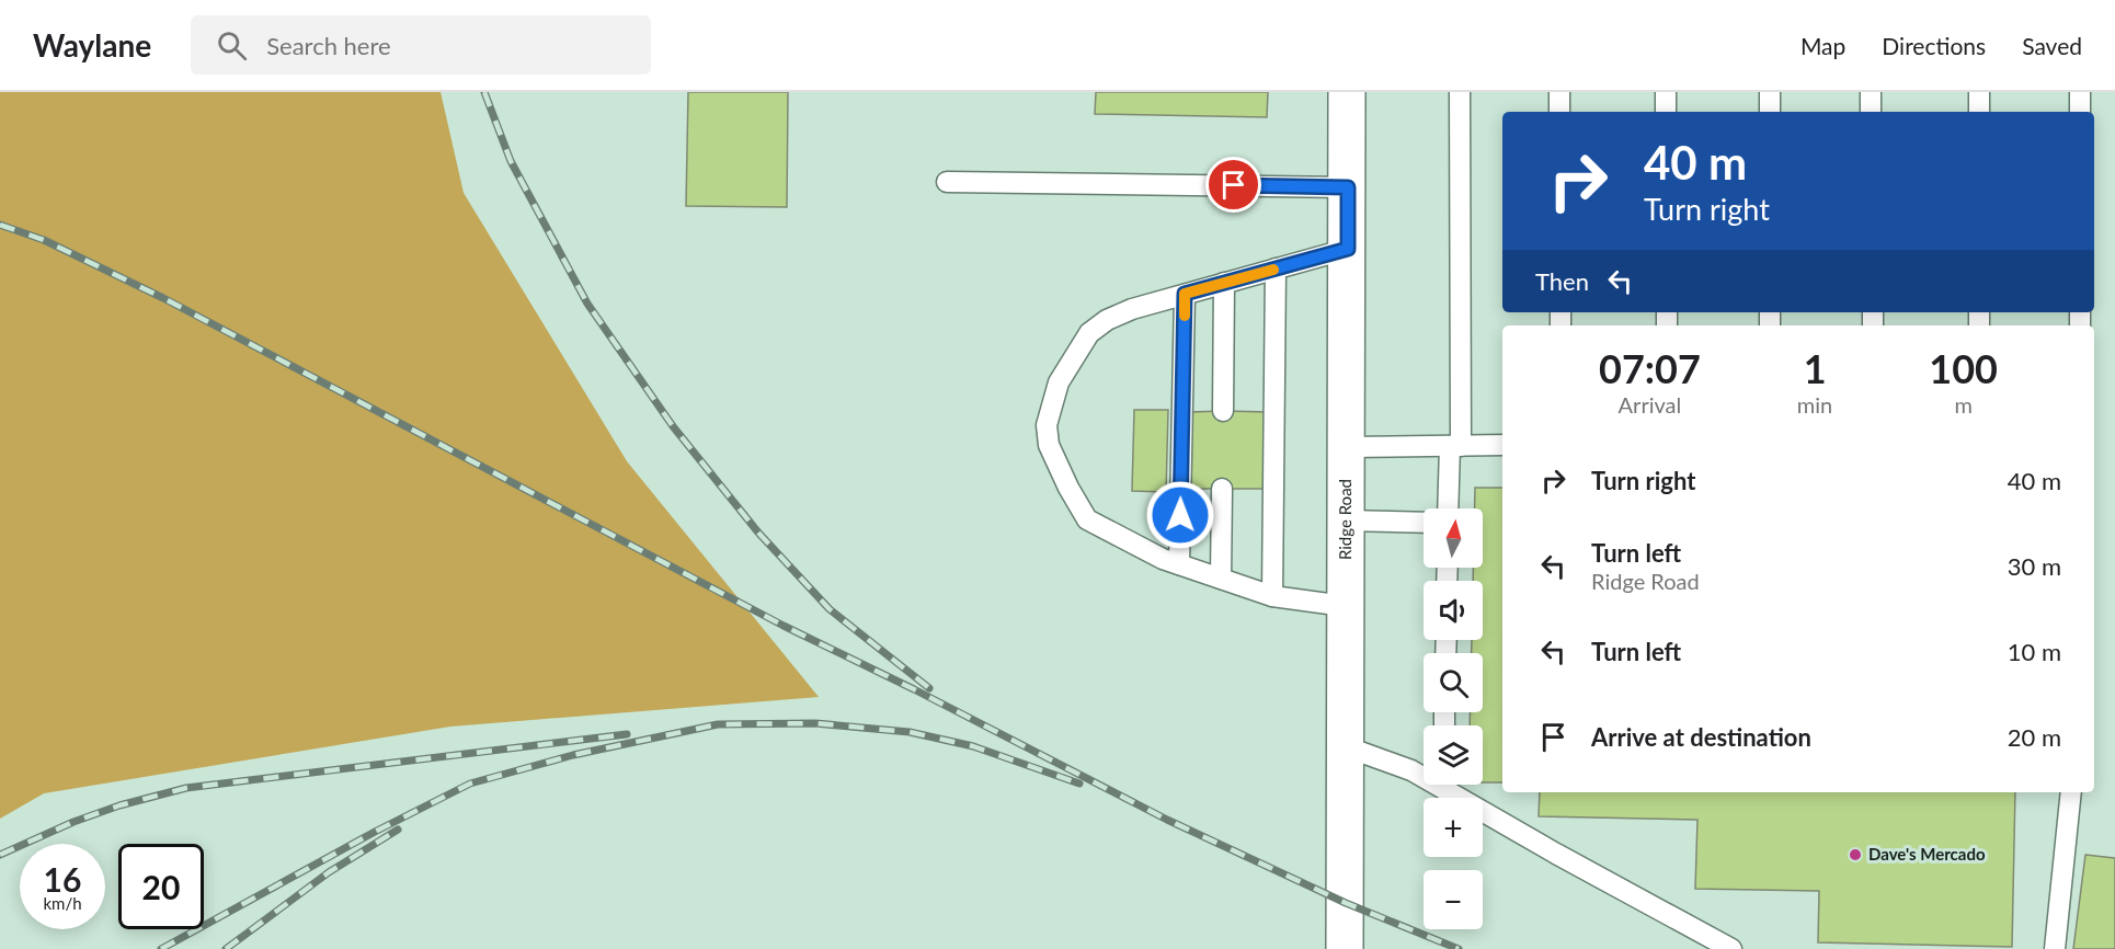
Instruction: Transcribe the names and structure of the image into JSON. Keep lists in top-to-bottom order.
{
  "streets": {
    "main road": ["Ridge Road"]
  },
  "places": ["Dave's Mercado"],
  "north": "top",
  "page": {
    "header": "Waylane",
    "search": "Search here",
    "nav": ["Map", "Directions", "Saved"],
    "turn": ["40 m", "Turn right"],
    "then": "Then",
    "eta": [
      "07:07",
      "Arrival",
      "1",
      "min",
      "100",
      "m"
    ],
    "list": [
      {
        "name": "Turn right",
        "value": "40 m"
      },
      {
        "name": "Turn left",
        "note": "Ridge Road",
        "value": "30 m"
      },
      {
        "name": "Turn left",
        "value": "10 m"
      },
      {
        "name": "Arrive at destination",
        "value": "20 m"
      }
    ],
    "map_buttons": ["+", "−"],
    "speed": "16 km/h",
    "limit": "20"
  }
}
